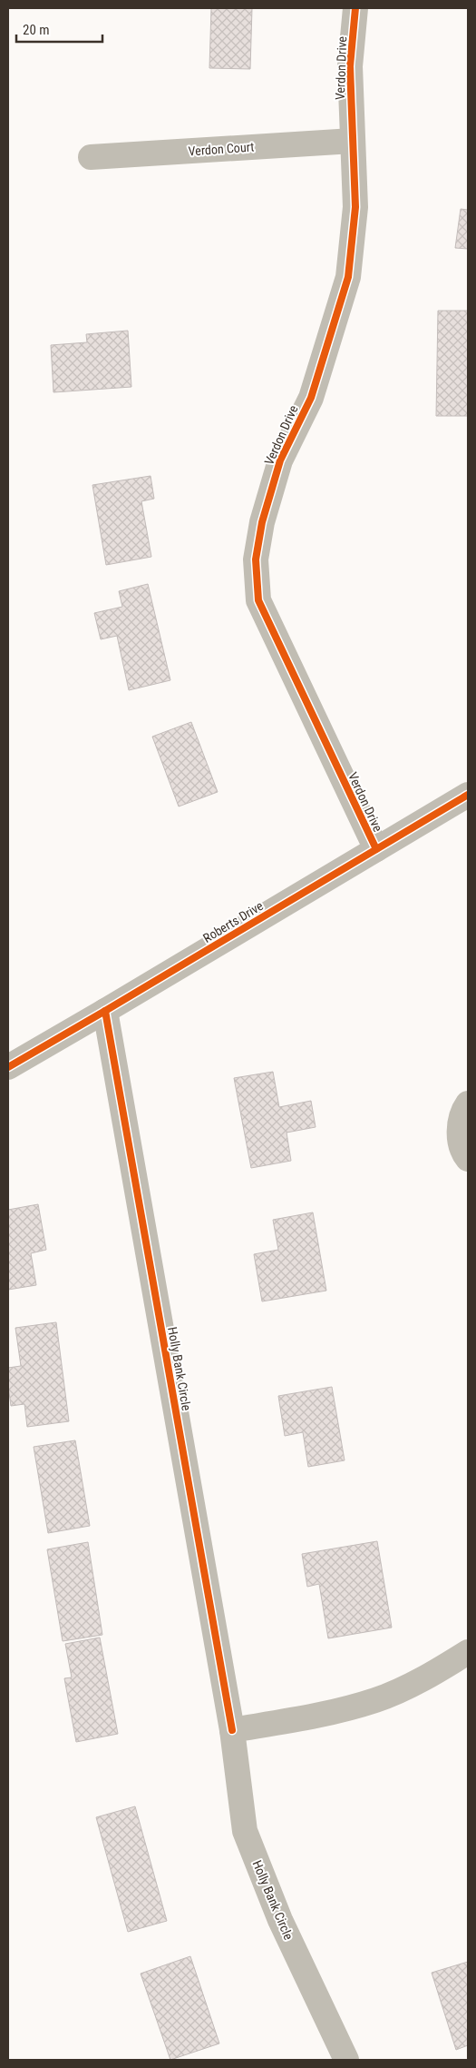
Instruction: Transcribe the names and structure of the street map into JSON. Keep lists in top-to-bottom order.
{
  "streets": {
    "street": [
      "Verdon Drive",
      "Verdon Court",
      "Roberts Drive",
      "Holly Bank Circle"
    ]
  },
  "crossings": [
    ["Verdon Drive", "Verdon Court"],
    ["Verdon Drive", "Roberts Drive"],
    ["Roberts Drive", "Holly Bank Circle"]
  ],
  "scale_bar": "20 m"
}
